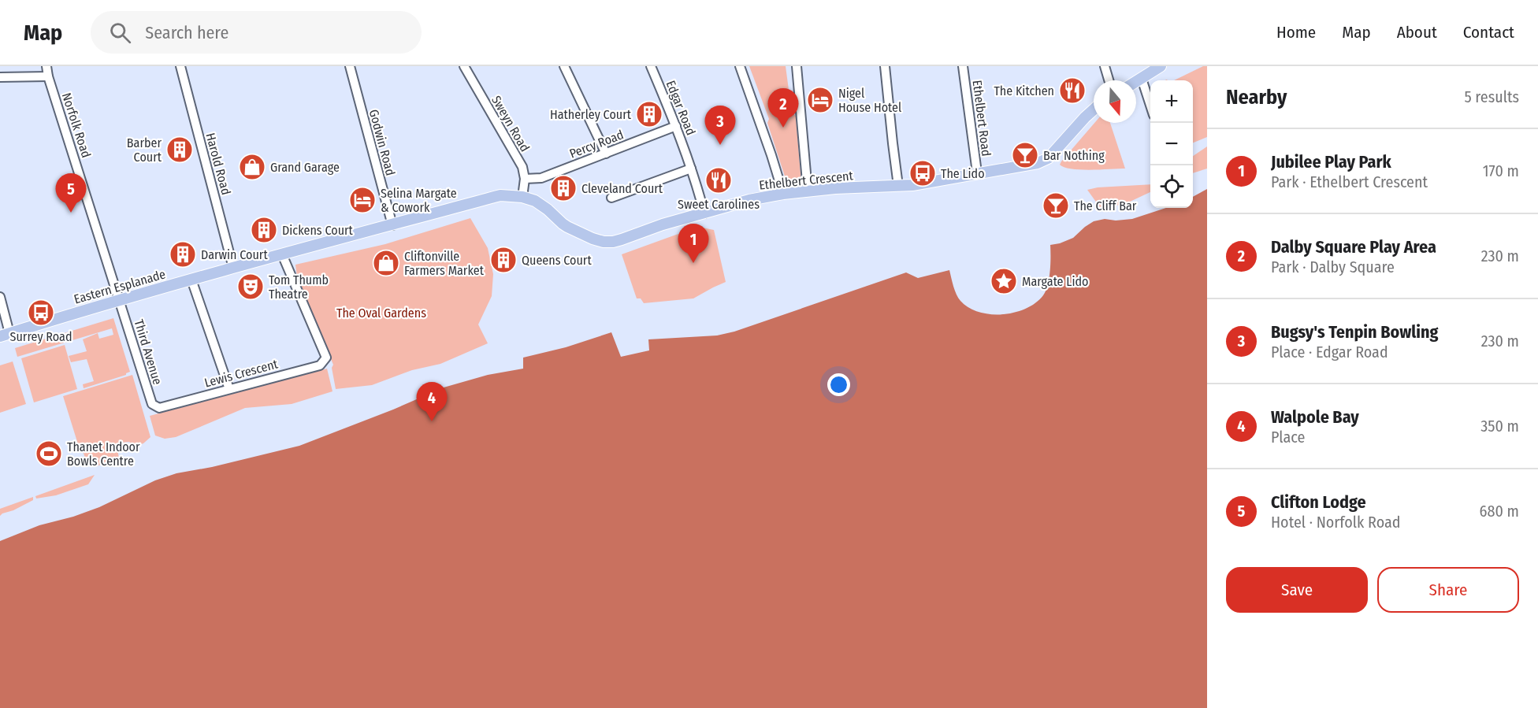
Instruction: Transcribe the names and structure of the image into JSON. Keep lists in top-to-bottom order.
{
  "streets": {
    "main road": ["Ethelbert Crescent", "Eastern Esplanade"],
    "street": [
      "Edgar Road",
      "Ethelbert Road",
      "Sweyn Road",
      "Norfolk Road",
      "Godwin Road",
      "Percy Road",
      "Harold Road",
      "Third Avenue",
      "Lewis Crescent"
    ]
  },
  "crossings": [
    ["Edgar Road", "Percy Road"],
    ["Edgar Road", "Ethelbert Crescent"],
    ["Ethelbert Road", "Ethelbert Crescent"],
    ["Sweyn Road", "Percy Road"],
    ["Sweyn Road", "Ethelbert Crescent"],
    ["Sweyn Road", "Eastern Esplanade"],
    ["Norfolk Road", "Eastern Esplanade"],
    ["Norfolk Road", "Third Avenue"],
    ["Godwin Road", "Eastern Esplanade"],
    ["Harold Road", "Eastern Esplanade"],
    ["Ethelbert Crescent", "Eastern Esplanade"],
    ["Eastern Esplanade", "Third Avenue"],
    ["Eastern Esplanade", "Lewis Crescent"],
    ["Third Avenue", "Lewis Crescent"]
  ],
  "parks": ["The Oval Gardens"],
  "places": {
    "restaurant": ["The Kitchen", "Sweet Carolines"],
    "hotel": ["Nigel House Hotel", "Selina Margate & Cowork"],
    "building": [
      "Hatherley Court",
      "Barber Court",
      "Cleveland Court",
      "Dickens Court",
      "Darwin Court",
      "Queens Court"
    ],
    "bar": ["Bar Nothing", "The Cliff Bar"],
    "shop": ["Grand Garage", "Cliftonville Farmers Market"],
    "bus stop": ["The Lido", "Surrey Road"],
    "place": ["Margate Lido"],
    "theatre": ["Tom Thumb Theatre"],
    "sports": ["Thanet Indoor Bowls Centre"]
  },
  "north": "bottom",
  "page": {
    "header": "Map",
    "search": "Search here",
    "nav": [
      "Home",
      "Map",
      "About",
      "Contact"
    ],
    "heading": ["Nearby", "5 results"],
    "map_buttons": ["+", "−"],
    "pins": [
      "2",
      "3",
      "5",
      "1",
      "4"
    ],
    "list": [
      {
        "mark": "1",
        "name": "Jubilee Play Park",
        "note": "Park · Ethelbert Crescent",
        "value": "170 m"
      },
      {
        "mark": "2",
        "name": "Dalby Square Play Area",
        "note": "Park · Dalby Square",
        "value": "230 m"
      },
      {
        "mark": "3",
        "name": "Bugsy's Tenpin Bowling",
        "note": "Place · Edgar Road",
        "value": "230 m"
      },
      {
        "mark": "4",
        "name": "Walpole Bay",
        "note": "Place",
        "value": "350 m"
      },
      {
        "mark": "5",
        "name": "Clifton Lodge",
        "note": "Hotel · Norfolk Road",
        "value": "680 m"
      }
    ],
    "buttons": ["Save", "Share"]
  }
}
